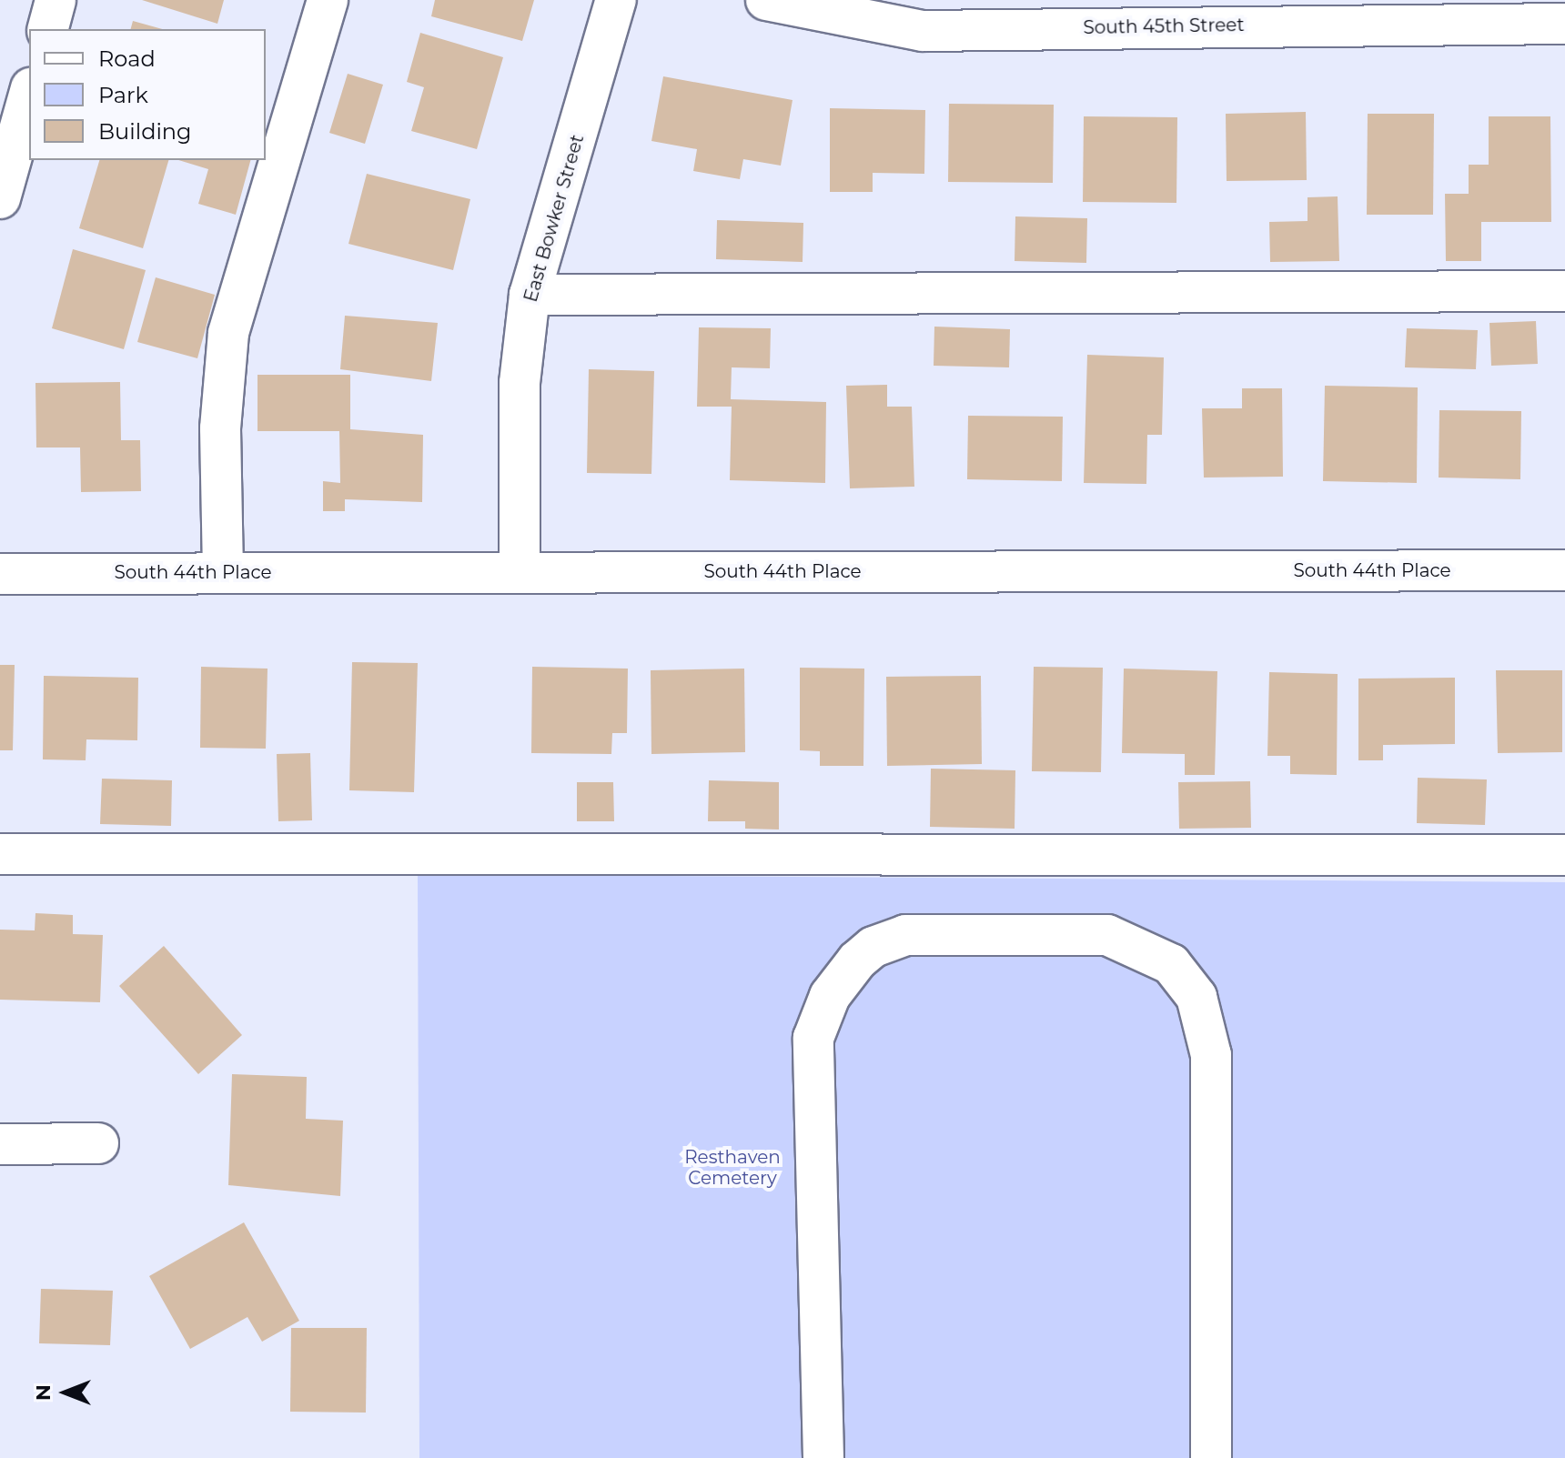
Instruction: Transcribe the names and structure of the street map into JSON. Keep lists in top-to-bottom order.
{
  "streets": {
    "street": ["South 45th Street", "East Bowker Street", "South 44th Place"]
  },
  "crossings": [
    ["East Bowker Street", "South 44th Place"]
  ],
  "parks": ["Resthaven Cemetery"],
  "legend": ["Road", "Park", "Building"],
  "north": "left"
}
